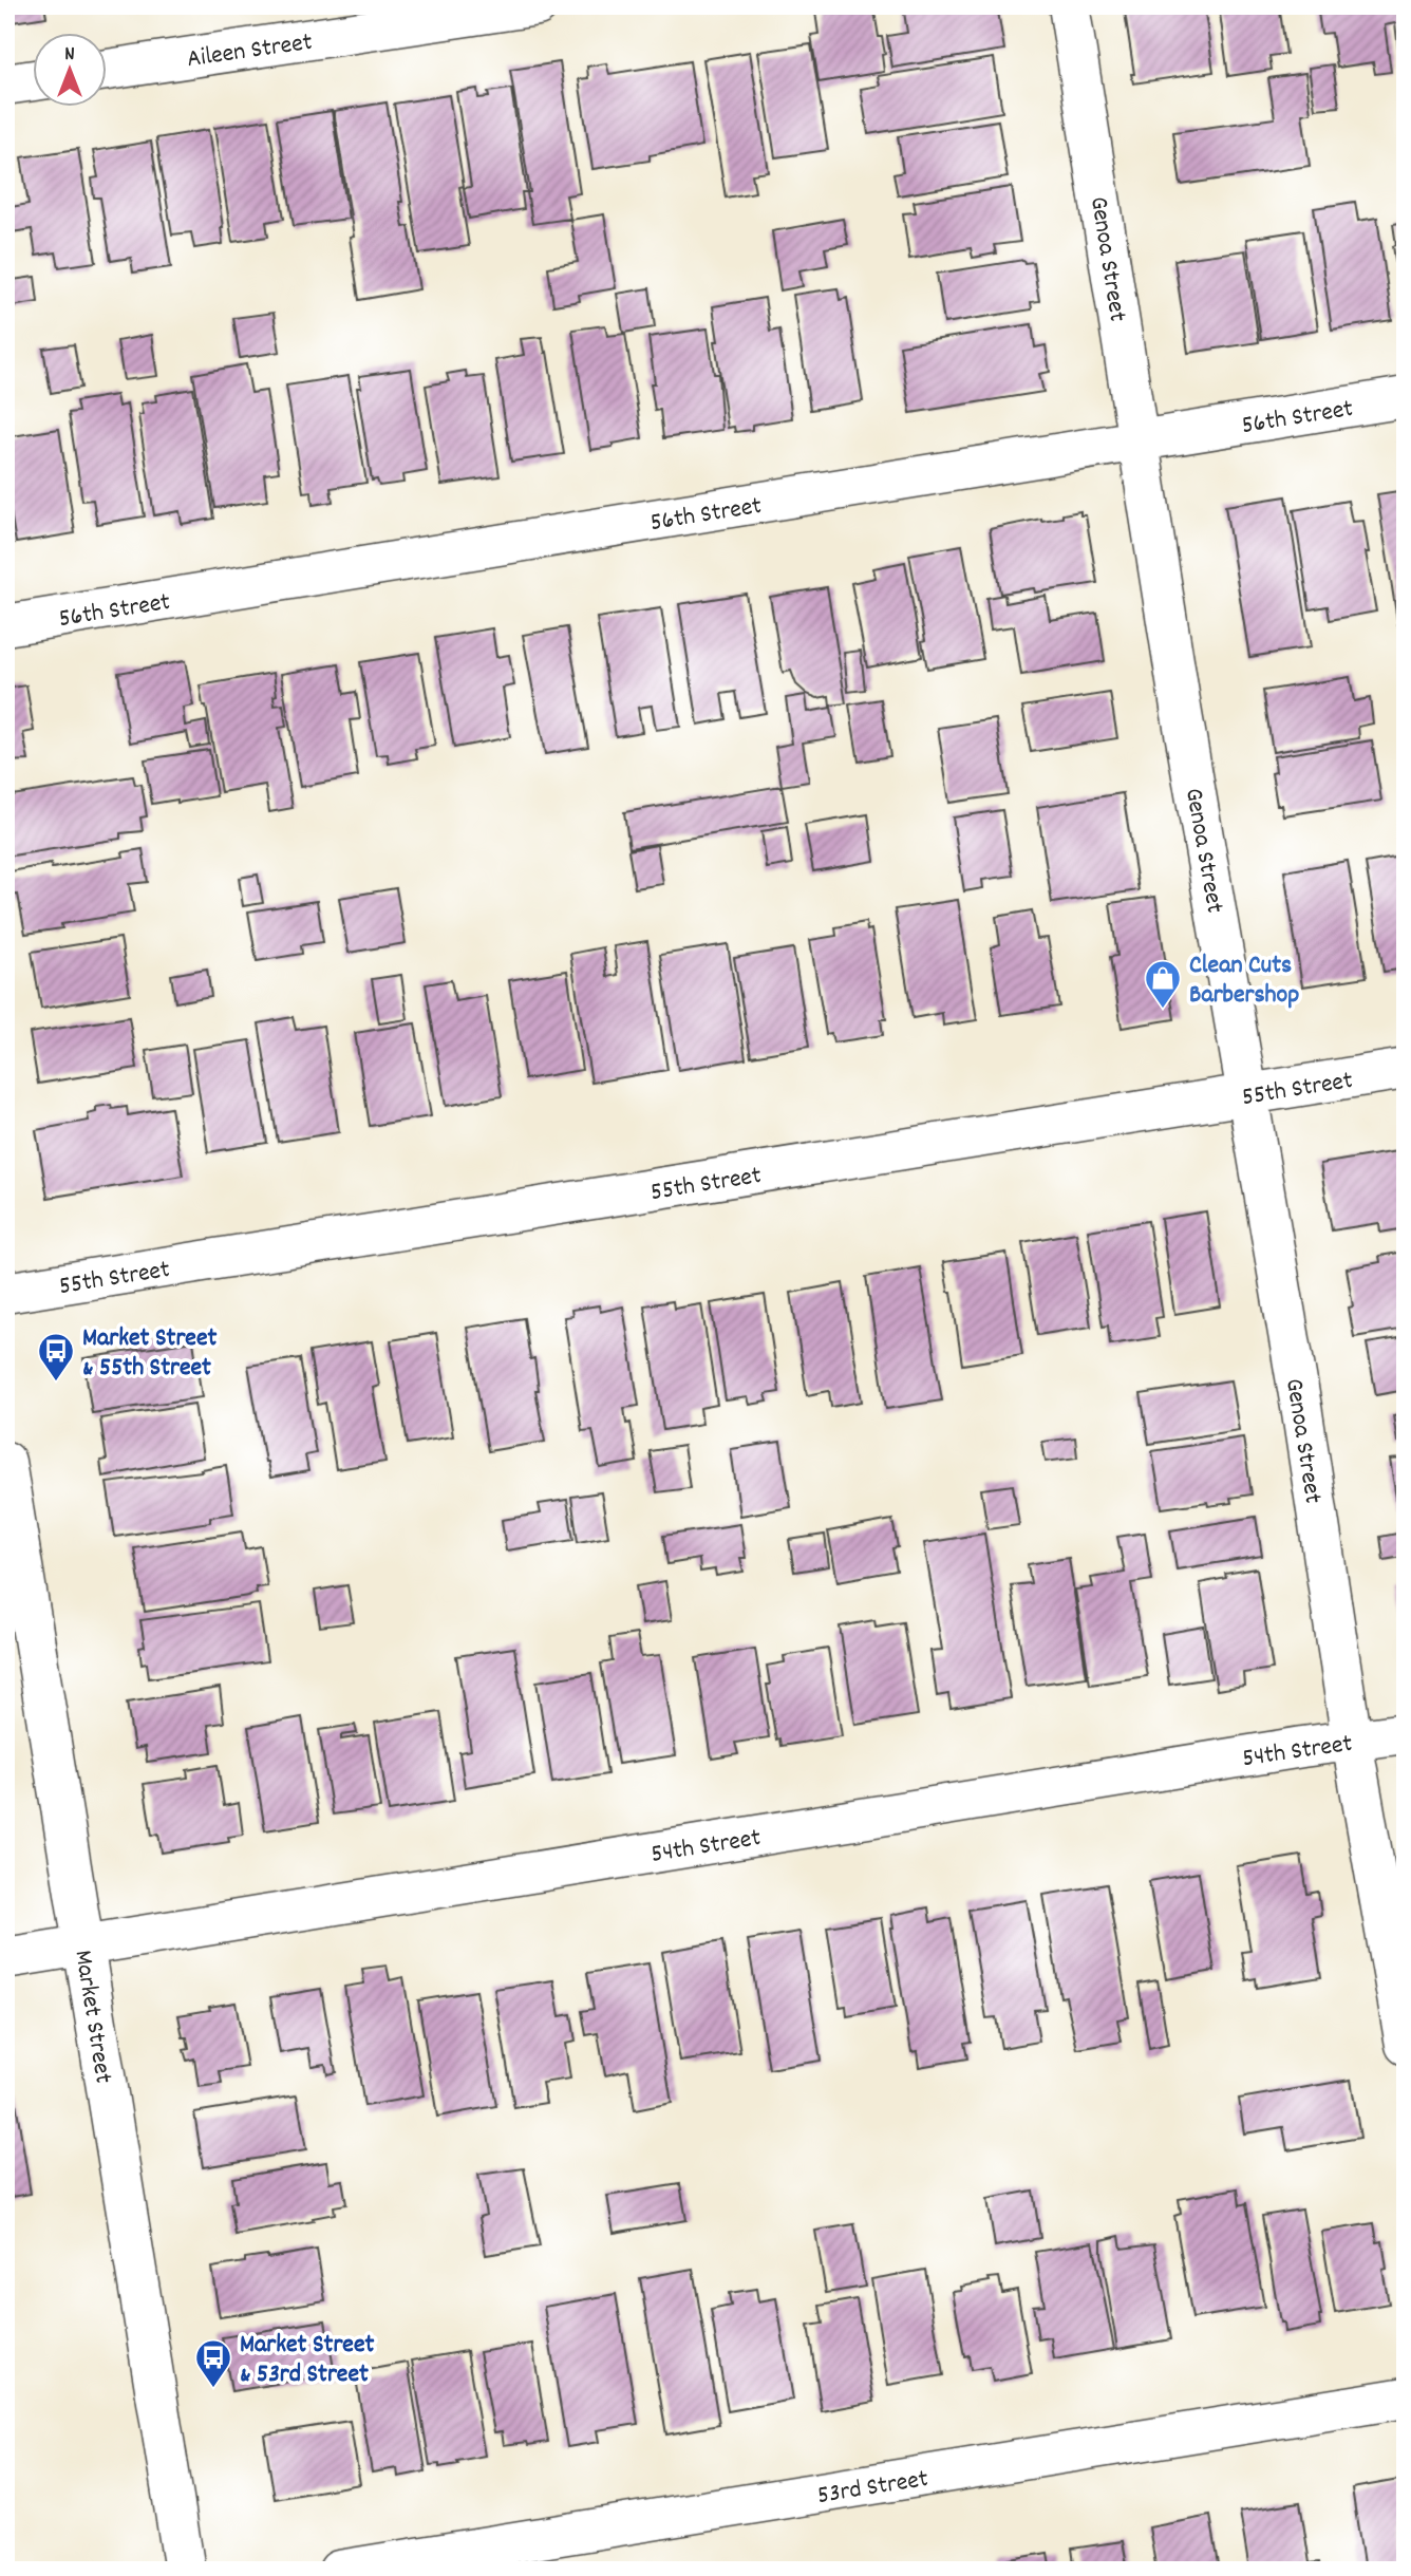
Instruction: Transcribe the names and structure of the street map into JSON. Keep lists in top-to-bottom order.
{
  "streets": {
    "street": [
      "Aileen Street",
      "Genoa Street",
      "56th Street",
      "55th Street",
      "54th Street",
      "Market Street",
      "53rd Street"
    ]
  },
  "crossings": [
    ["Genoa Street", "56th Street"],
    ["Genoa Street", "55th Street"],
    ["Genoa Street", "54th Street"],
    ["54th Street", "Market Street"]
  ],
  "places": {
    "shop": ["Clean Cuts Barbershop"],
    "bus stop": ["Market Street & 55th Street", "Market Street & 53rd Street"]
  },
  "north": "top"
}
